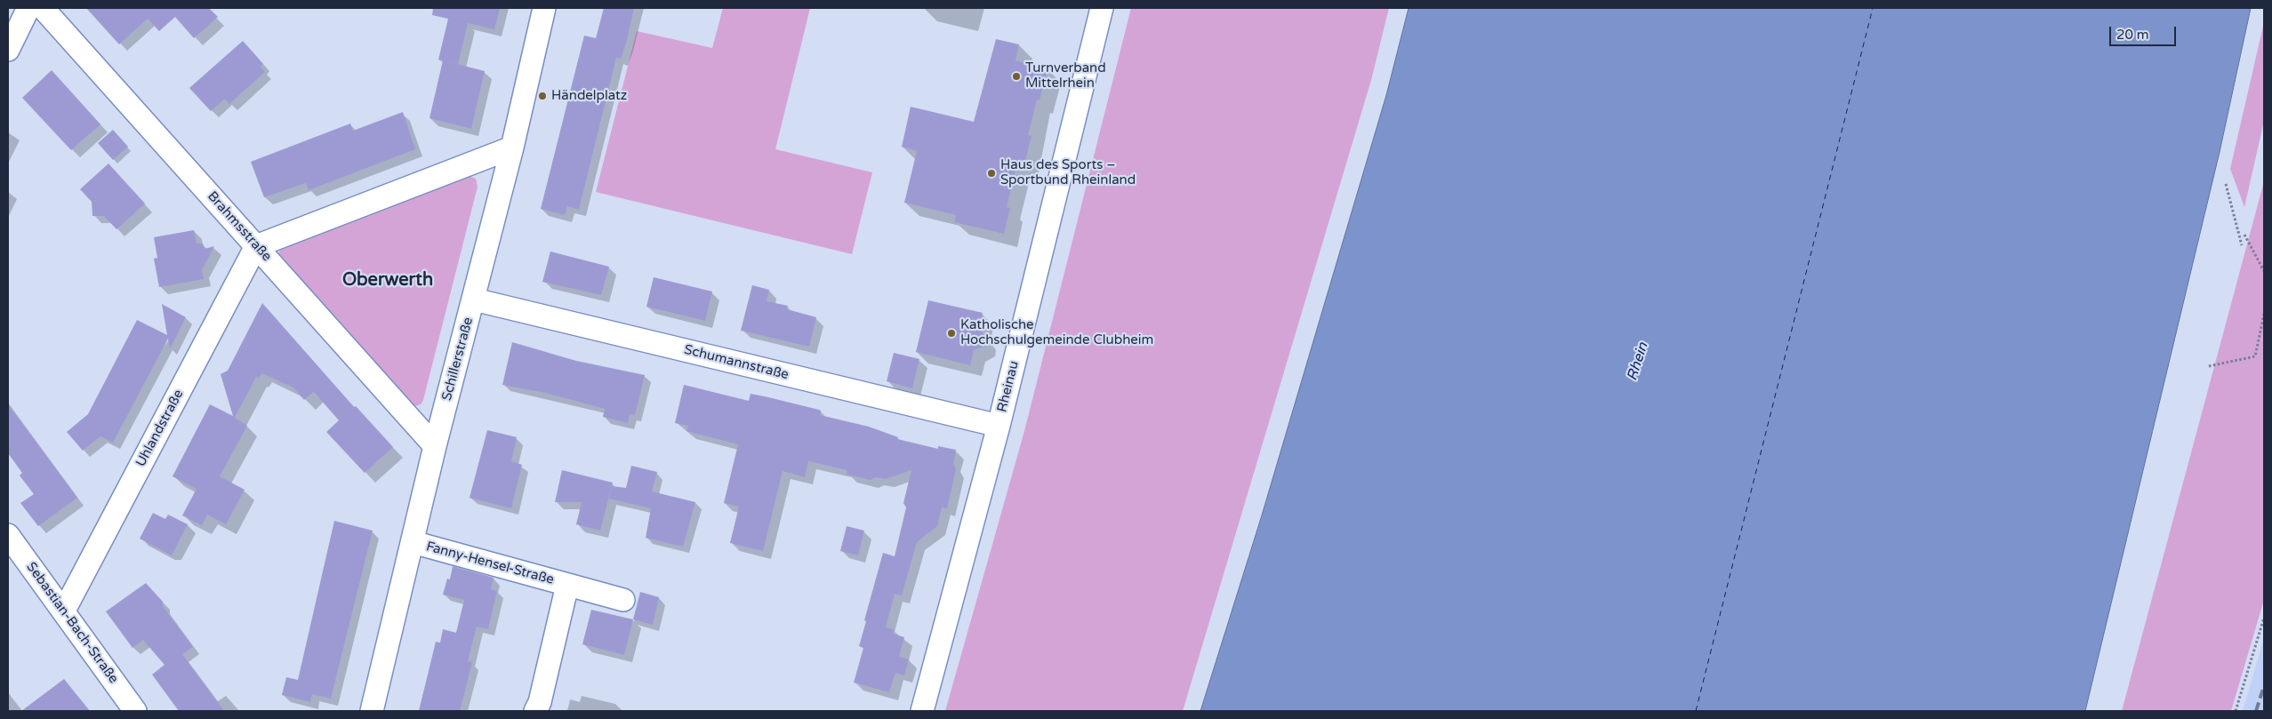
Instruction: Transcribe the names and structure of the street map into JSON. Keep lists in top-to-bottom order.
{
  "streets": {
    "street": [
      "Brahmsstraße",
      "Schillerstraße",
      "Schumannstraße",
      "Rheinau",
      "Uhlandstraße",
      "Fanny-Hensel-Straße",
      "Sebastian-Bach-Straße"
    ]
  },
  "crossings": [
    ["Brahmsstraße", "Schillerstraße"],
    ["Brahmsstraße", "Uhlandstraße"],
    ["Schillerstraße", "Schumannstraße"],
    ["Schillerstraße", "Fanny-Hensel-Straße"],
    ["Schumannstraße", "Rheinau"],
    ["Uhlandstraße", "Sebastian-Bach-Straße"]
  ],
  "districts": ["Oberwerth"],
  "water": ["Rhein"],
  "places": [
    "Turnverband Mittelrhein",
    "Händelplatz",
    "Haus des Sports – Sportbund Rheinland",
    "Katholische Hochschulgemeinde Clubheim"
  ],
  "scale_bar": "20 m"
}
